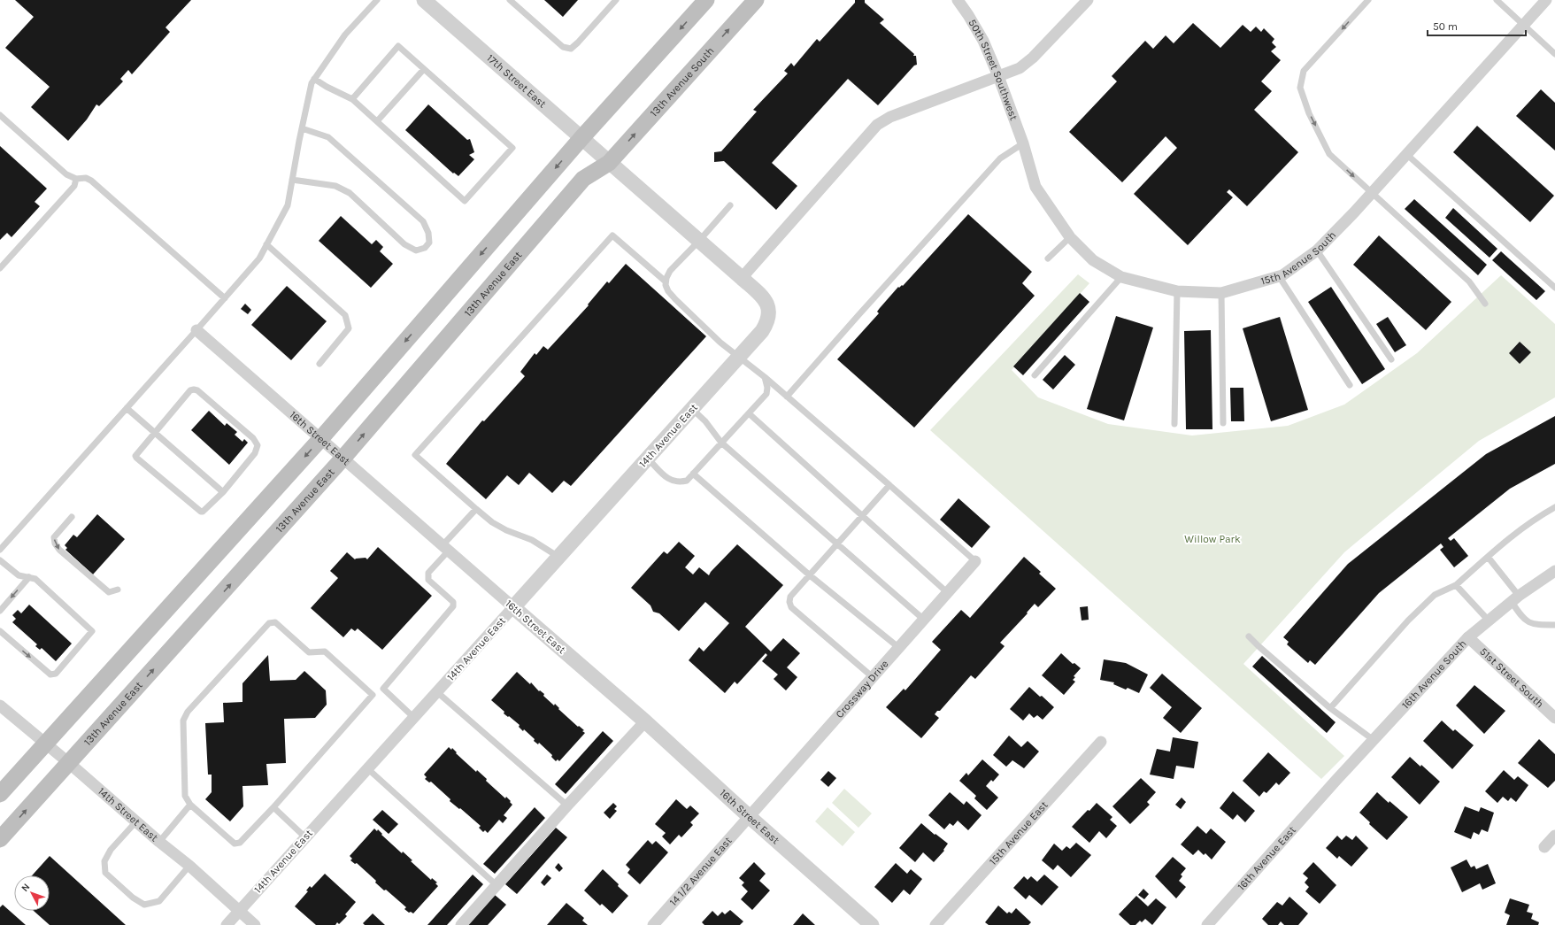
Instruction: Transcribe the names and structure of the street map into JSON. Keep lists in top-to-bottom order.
{
  "streets": {
    "main road": ["13th Avenue South", "13th Avenue East"],
    "street": [
      "50th Street Southwest",
      "17th Street East",
      "15th Avenue South",
      "14th Avenue East",
      "16th Street East",
      "16th Avenue South",
      "51st Street South",
      "Crossway Drive",
      "14th Street East",
      "15th Avenue East",
      "16th Avenue East",
      "14 1/2 Avenue East"
    ]
  },
  "crossings": [
    ["50th Street Southwest", "15th Avenue South"],
    ["17th Street East", "13th Avenue South"],
    ["17th Street East", "13th Avenue East"],
    ["17th Street East", "14th Avenue East"],
    ["13th Avenue South", "13th Avenue East"],
    ["13th Avenue East", "16th Street East"],
    ["13th Avenue East", "14th Street East"],
    ["14th Avenue East", "16th Street East"],
    ["14th Avenue East", "14th Street East"],
    ["16th Street East", "Crossway Drive"],
    ["16th Street East", "14 1/2 Avenue East"],
    ["16th Avenue South", "51st Street South"],
    ["16th Avenue South", "16th Avenue East"],
    ["Crossway Drive", "14 1/2 Avenue East"]
  ],
  "parks": ["Willow Park"],
  "scale_bar": "50 m",
  "north": "top left"
}
